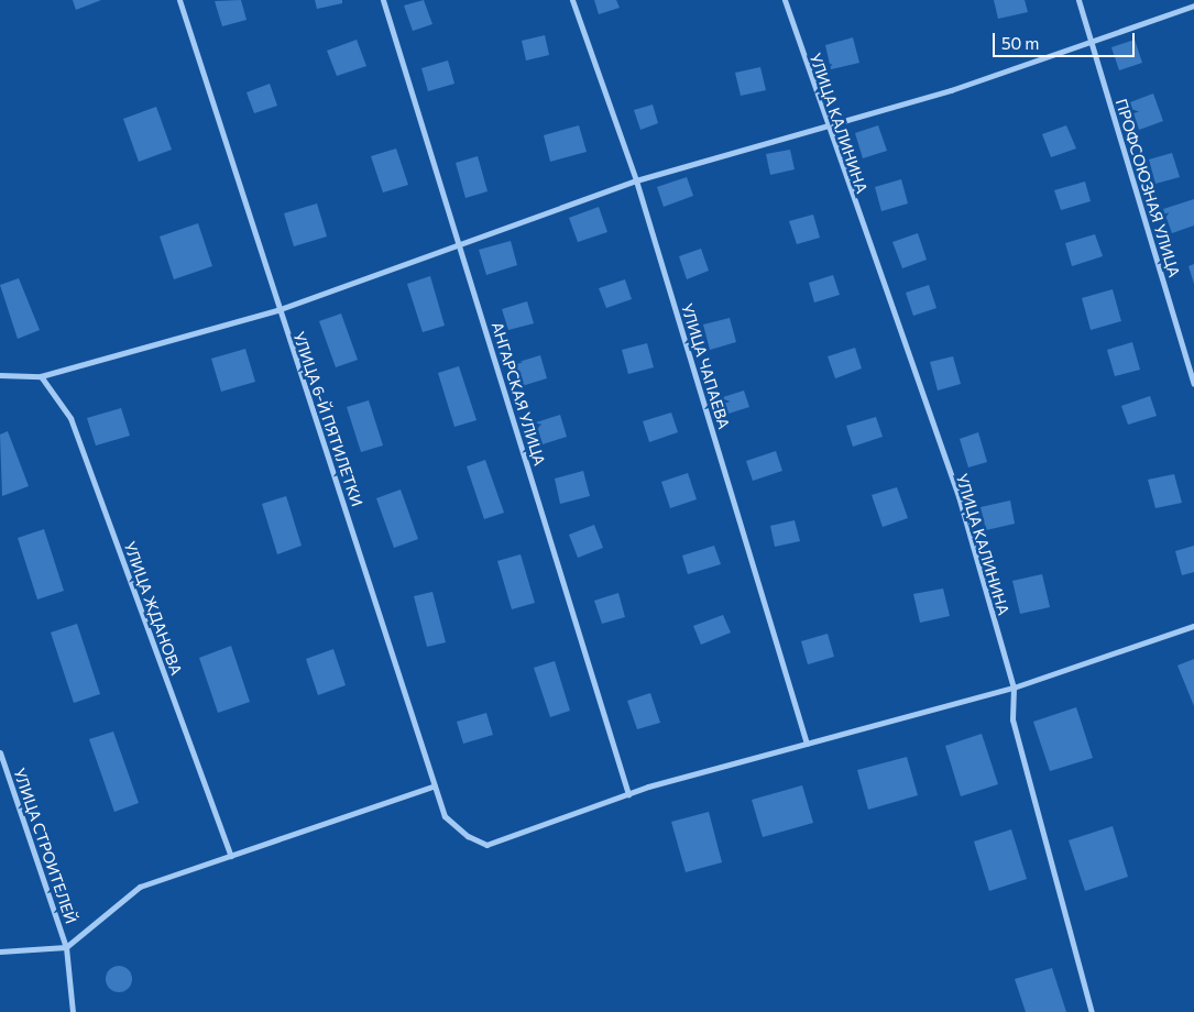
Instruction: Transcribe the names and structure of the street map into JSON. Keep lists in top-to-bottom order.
{
  "streets": {
    "street": [
      "УЛИЦА КАЛИНИНА",
      "ПРОФСОЮЗНАЯ УЛИЦА",
      "УЛИЦА ЧАПАЕВА",
      "АНГАРСКАЯ УЛИЦА",
      "УЛИЦА 6-Й ПЯТИЛЕТКИ",
      "УЛИЦА ЖДАНОВА",
      "УЛИЦА СТРОИТЕЛЕЙ"
    ]
  },
  "crossings": [
    ["АНГАРСКАЯ УЛИЦА", "УЛИЦА 6-Й ПЯТИЛЕТКИ"]
  ],
  "scale_bar": "50 m"
}
